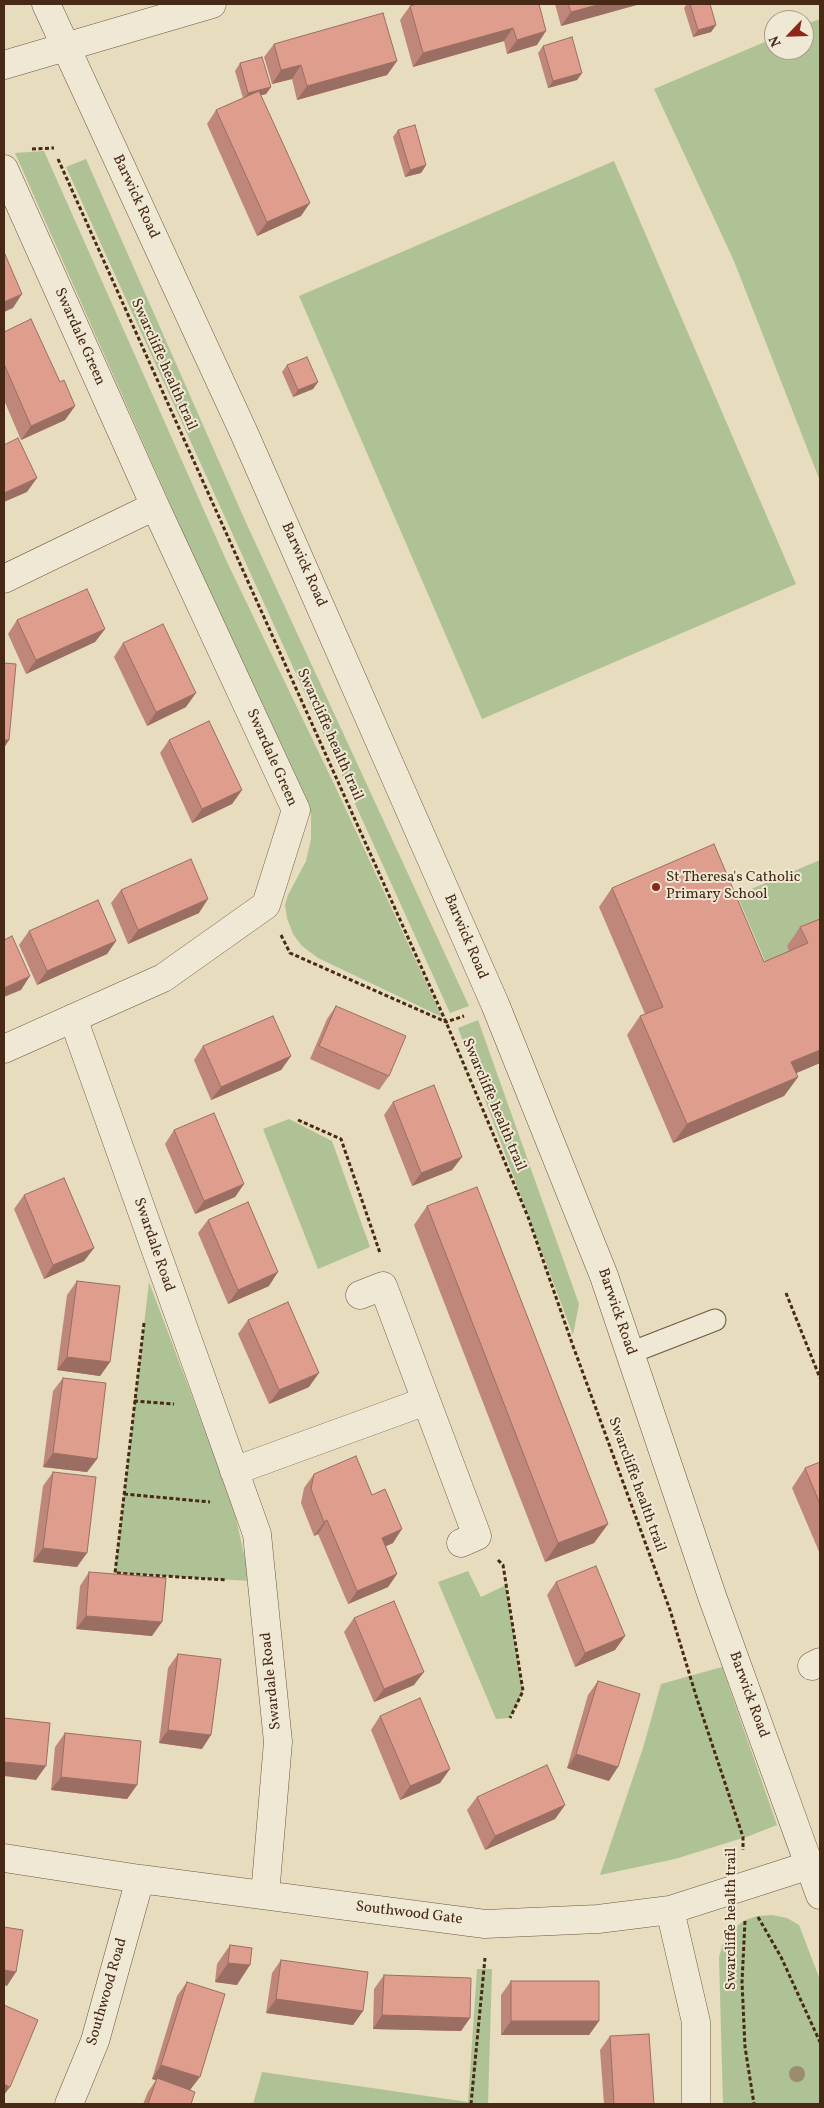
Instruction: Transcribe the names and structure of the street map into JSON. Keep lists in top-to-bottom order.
{
  "streets": {
    "street": [
      "Barwick Road",
      "Swardale Green",
      "Swardale Road",
      "Southwood Gate",
      "Southwood Road"
    ],
    "path": ["Swarcliffe health trail"]
  },
  "crossings": [
    ["Barwick Road", "Southwood Gate"],
    ["Swarcliffe health trail", "Southwood Gate"],
    ["Swardale Road", "Southwood Gate"],
    ["Southwood Gate", "Southwood Road"]
  ],
  "places": ["St Theresa's Catholic Primary School"],
  "north": "bottom left"
}
